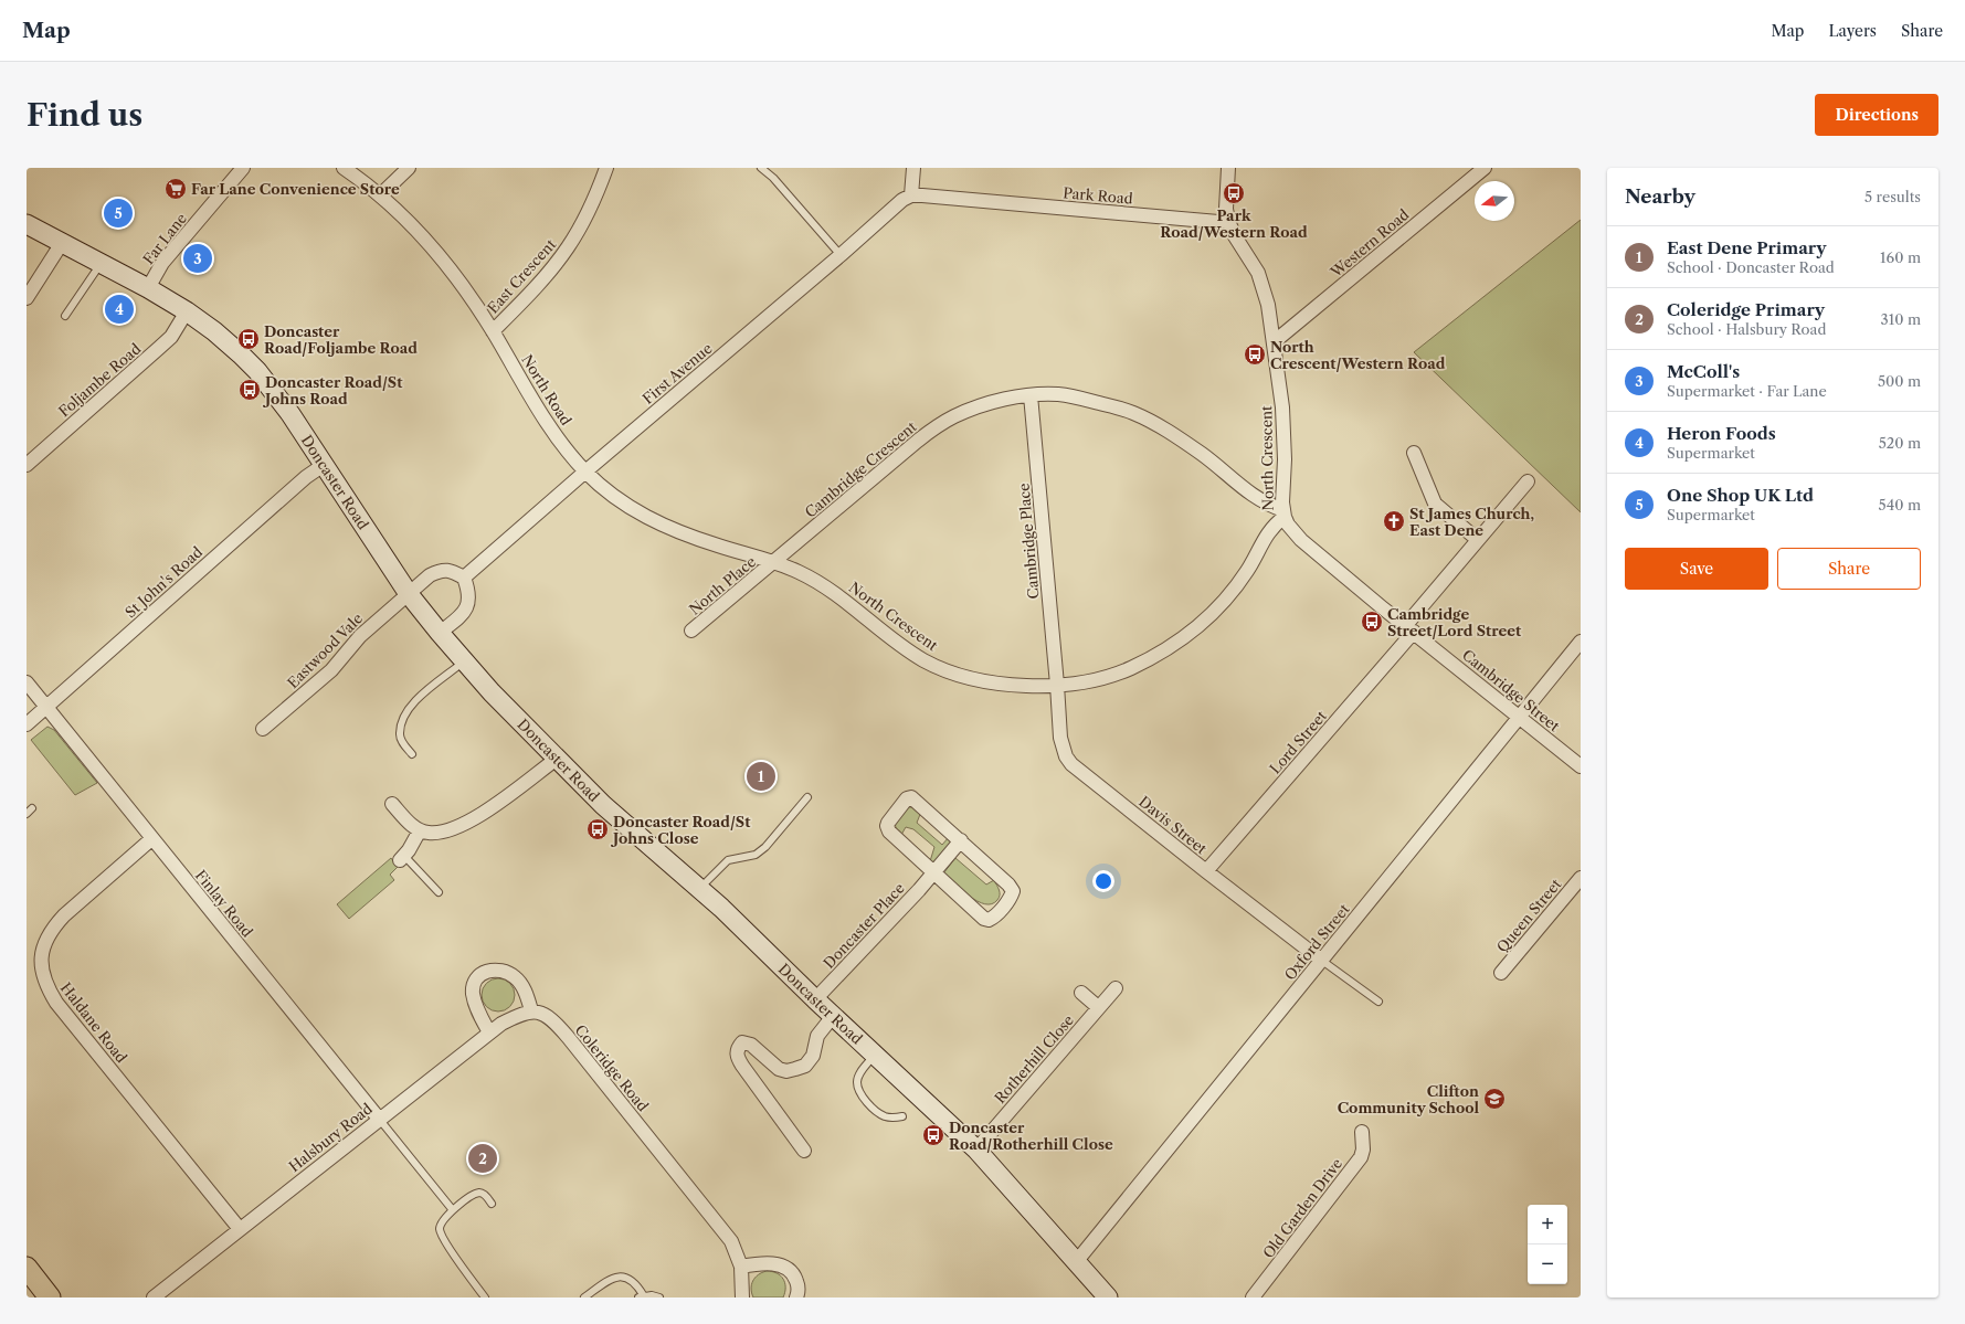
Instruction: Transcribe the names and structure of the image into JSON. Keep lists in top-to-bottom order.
{
  "streets": {
    "street": [
      "Park Road",
      "Far Lane",
      "Western Road",
      "East Crescent",
      "First Avenue",
      "Foljambe Road",
      "North Road",
      "North Crescent",
      "Cambridge Crescent",
      "Doncaster Road",
      "Cambridge Place",
      "St John's Road",
      "North Place",
      "Eastwood Vale",
      "Cambridge Street",
      "Lord Street",
      "Davis Street",
      "Finlay Road",
      "Queen Street",
      "Doncaster Place",
      "Oxford Street",
      "Haldane Road",
      "Rotherhill Close",
      "Coleridge Road",
      "Halsbury Road",
      "Old Garden Drive"
    ]
  },
  "crossings": [
    ["Park Road", "First Avenue"],
    ["Park Road", "North Crescent"],
    ["Far Lane", "Doncaster Road"],
    ["Western Road", "North Crescent"],
    ["East Crescent", "North Road"],
    ["First Avenue", "North Road"],
    ["First Avenue", "Doncaster Road"],
    ["First Avenue", "Eastwood Vale"],
    ["Foljambe Road", "Doncaster Road"],
    ["North Road", "North Crescent"],
    ["North Road", "Cambridge Crescent"],
    ["North Road", "North Place"],
    ["North Crescent", "Cambridge Crescent"],
    ["North Crescent", "Cambridge Place"],
    ["North Crescent", "North Place"],
    ["North Crescent", "Cambridge Street"],
    ["North Crescent", "Davis Street"],
    ["Cambridge Crescent", "Cambridge Place"],
    ["Cambridge Crescent", "North Place"],
    ["Cambridge Crescent", "Cambridge Street"],
    ["Doncaster Road", "St John's Road"],
    ["Doncaster Road", "Eastwood Vale"],
    ["Doncaster Road", "Doncaster Place"],
    ["Doncaster Road", "Oxford Street"],
    ["Doncaster Road", "Rotherhill Close"],
    ["Cambridge Place", "Davis Street"],
    ["St John's Road", "Finlay Road"],
    ["Cambridge Street", "Lord Street"],
    ["Cambridge Street", "Oxford Street"],
    ["Lord Street", "Davis Street"],
    ["Davis Street", "Oxford Street"],
    ["Finlay Road", "Haldane Road"],
    ["Finlay Road", "Halsbury Road"],
    ["Haldane Road", "Halsbury Road"],
    ["Coleridge Road", "Halsbury Road"]
  ],
  "places": {
    "supermarket": ["Far Lane Convenience Store"],
    "bus stop": [
      "Park Road/Western Road",
      "Doncaster Road/Foljambe Road",
      "North Crescent/Western Road",
      "Doncaster Road/St Johns Road",
      "Cambridge Street/Lord Street",
      "Doncaster Road/St Johns Close",
      "Doncaster Road/Rotherhill Close"
    ],
    "church": ["St James Church, East Dene"],
    "school or university": ["Clifton Community School"]
  },
  "north": "left",
  "page": {
    "header": "Map",
    "nav": ["Map", "Layers", "Share"],
    "buttons": [
      "Directions",
      ["Save", "Share"]
    ],
    "title": "Find us",
    "heading": ["Nearby", "5 results"],
    "pins": [
      "5",
      "3",
      "4",
      "1",
      "2"
    ],
    "list": [
      {
        "mark": "1",
        "name": "East Dene Primary",
        "note": "School · Doncaster Road",
        "value": "160 m"
      },
      {
        "mark": "2",
        "name": "Coleridge Primary",
        "note": "School · Halsbury Road",
        "value": "310 m"
      },
      {
        "mark": "3",
        "name": "McColl's",
        "note": "Supermarket · Far Lane",
        "value": "500 m"
      },
      {
        "mark": "4",
        "name": "Heron Foods",
        "note": "Supermarket",
        "value": "520 m"
      },
      {
        "mark": "5",
        "name": "One Shop UK Ltd",
        "note": "Supermarket",
        "value": "540 m"
      }
    ],
    "map_buttons": ["+", "−"]
  }
}
